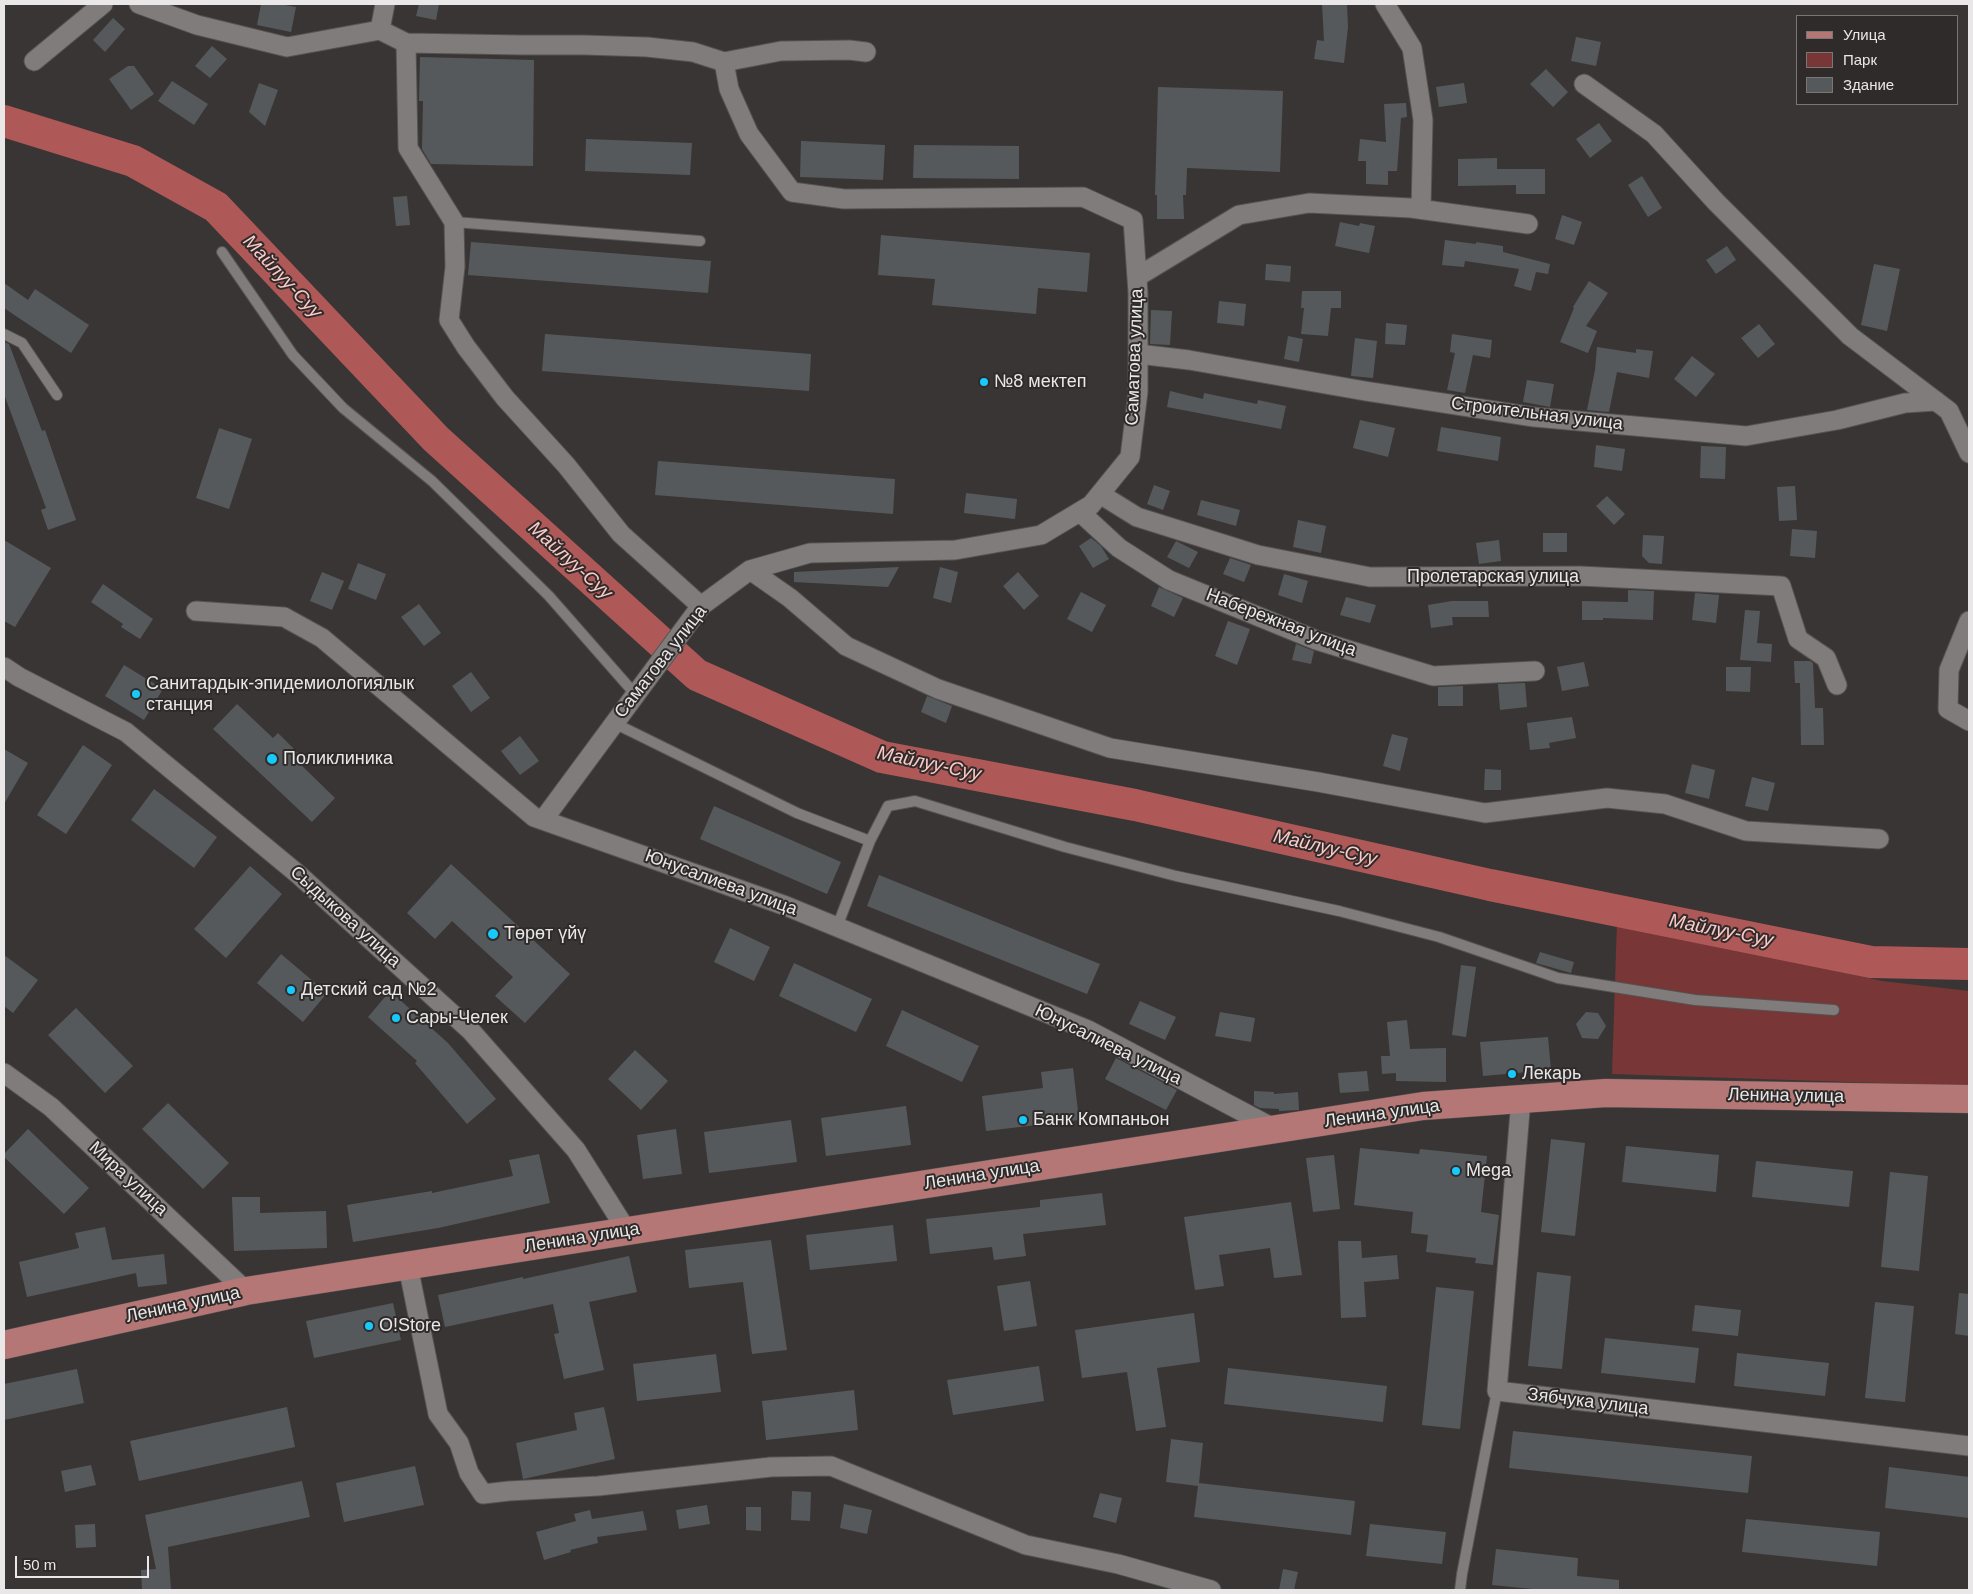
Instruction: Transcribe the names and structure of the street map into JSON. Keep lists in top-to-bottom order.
{
  "streets": {
    "main road": ["Ленина улица"],
    "street": [
      "Саматова улица",
      "Строительная улица",
      "Пролетарская улица",
      "Набережная улица",
      "Юнусалиева улица",
      "Сыдыкова улица",
      "Мира улица",
      "Зябчука улица"
    ]
  },
  "crossings": [
    ["Саматова улица", "Строительная улица"],
    ["Саматова улица", "Пролетарская улица"],
    ["Саматова улица", "Набережная улица"],
    ["Саматова улица", "Юнусалиева улица"],
    ["Юнусалиева улица", "Ленина улица"],
    ["Сыдыкова улица", "Ленина улица"],
    ["Ленина улица", "Мира улица"]
  ],
  "water": ["Майлуу-Суу"],
  "places": [
    "№8 мектеп",
    "Санитардык-эпидемиологиялык станция",
    "Поликлиника",
    "Төрөт үйү",
    "Детский сад №2",
    "Сары-Челек",
    "Лекарь",
    "Банк Компаньон",
    "Mega",
    "O!Store"
  ],
  "legend": ["Улица", "Парк", "Здание"],
  "scale_bar": "50 m"
}
